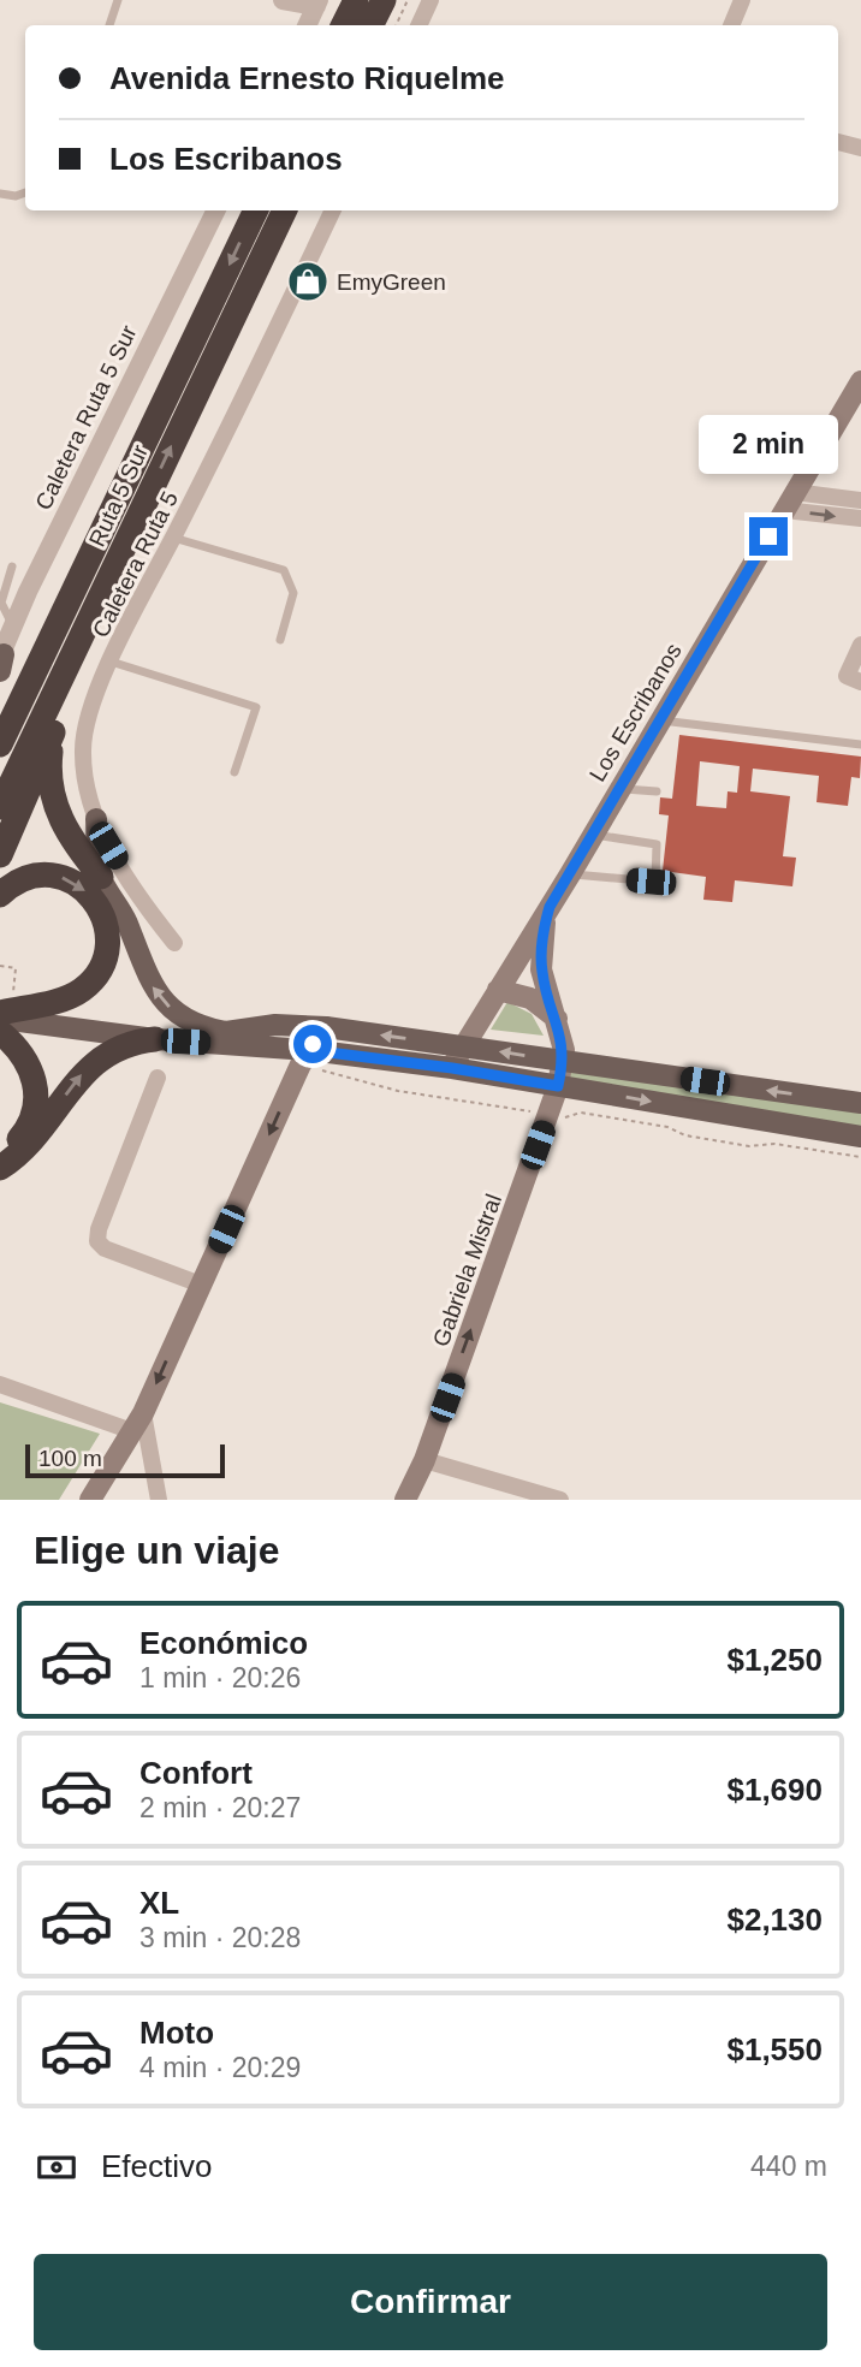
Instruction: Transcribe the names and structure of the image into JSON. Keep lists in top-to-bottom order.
{
  "streets": {
    "highway": ["Ruta 5 Sur"],
    "main road": ["Los Escribanos", "Gabriela Mistral"],
    "street": ["Caletera Ruta 5 Sur", "Caletera Ruta 5"]
  },
  "crossings": [
    ["Los Escribanos", "Gabriela Mistral"]
  ],
  "one_way": ["Gabriela Mistral"],
  "places": {
    "shop": ["EmyGreen"]
  },
  "scale_bar": "100 m",
  "page": {
    "banner": ["Avenida Ernesto Riquelme", "Los Escribanos"],
    "bubble": "2 min",
    "scale": "100 m",
    "heading": "Elige un viaje",
    "list": [
      {
        "name": "Económico",
        "note": "1 min · 20:26",
        "value": "$1,250"
      },
      {
        "name": "Confort",
        "note": "2 min · 20:27",
        "value": "$1,690"
      },
      {
        "name": "XL",
        "note": "3 min · 20:28",
        "value": "$2,130"
      },
      {
        "name": "Moto",
        "note": "4 min · 20:29",
        "value": "$1,550"
      }
    ],
    "pay": ["Efectivo", "440 m"],
    "buttons": "Confirmar"
  }
}
